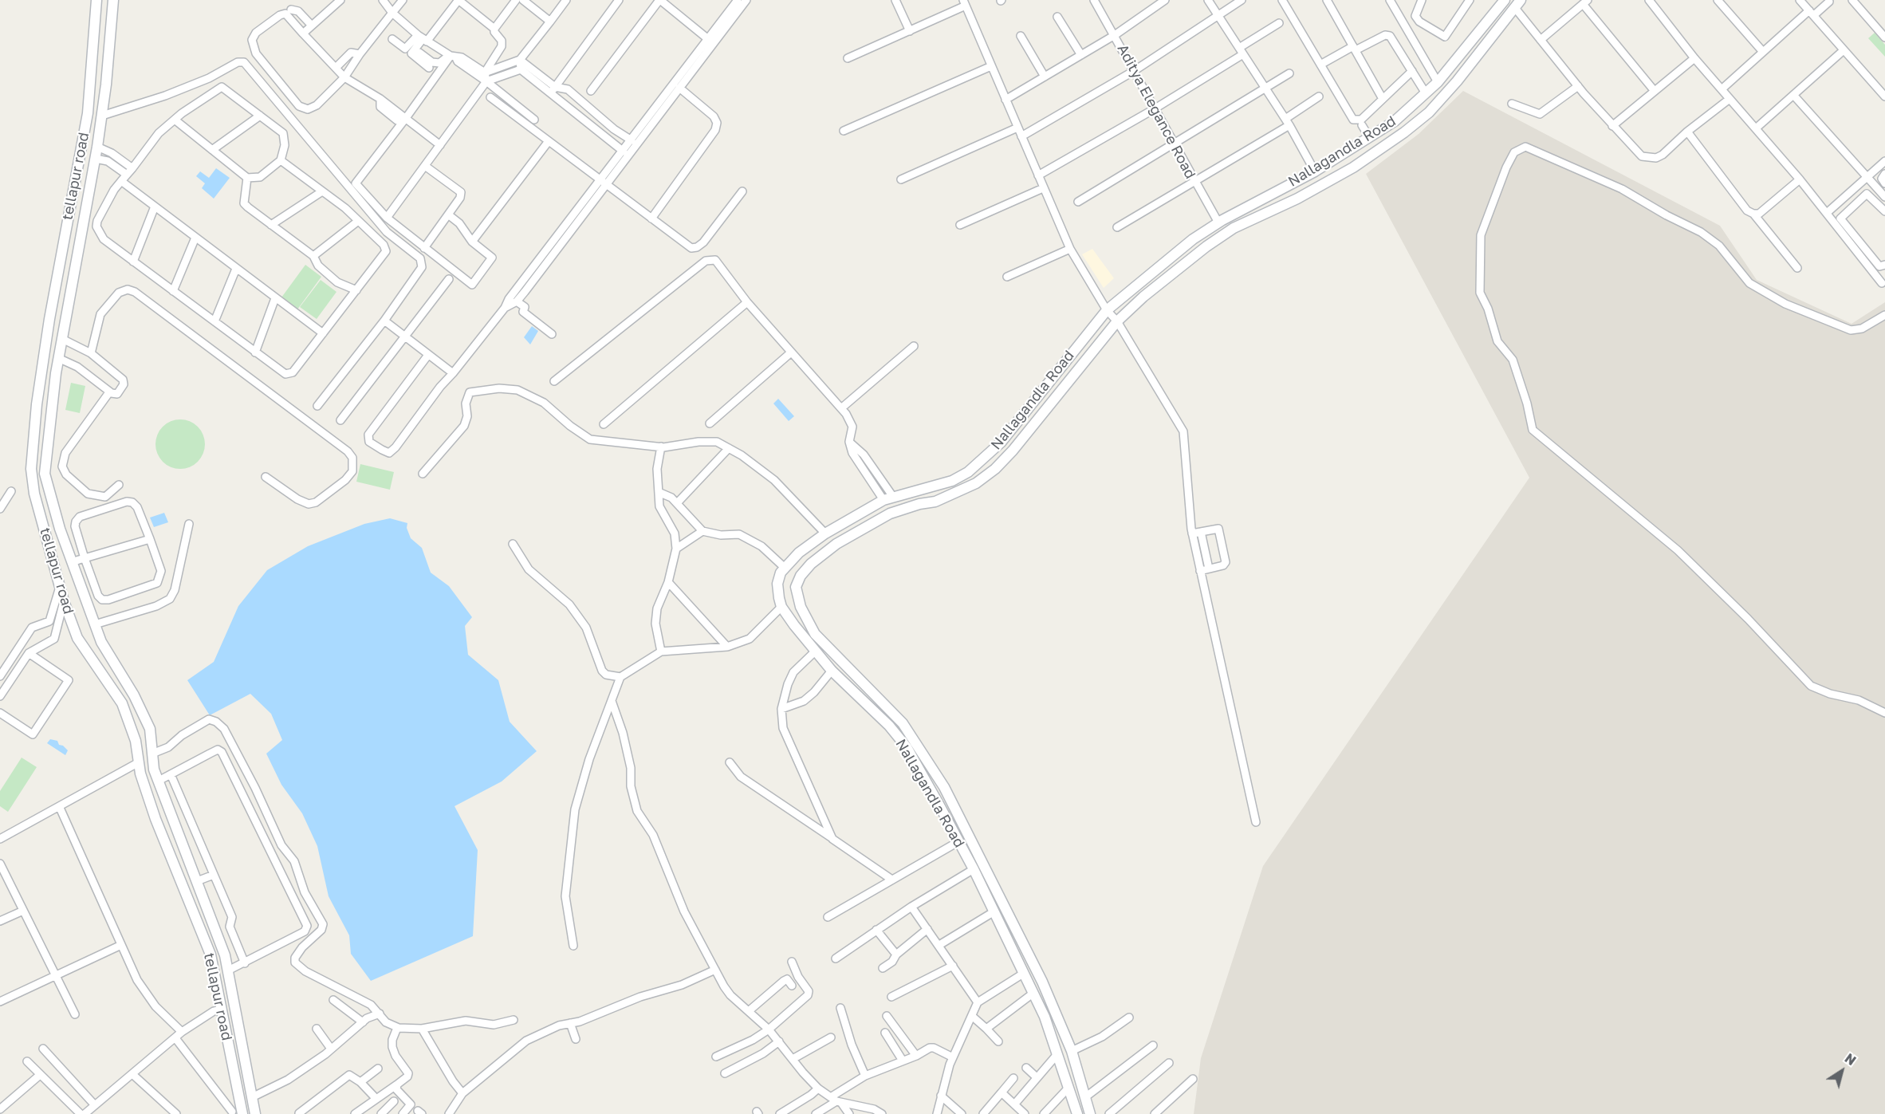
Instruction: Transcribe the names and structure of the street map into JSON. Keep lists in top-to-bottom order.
{
  "streets": {
    "main road": ["Nallagandla Road", "tellapur road"],
    "street": ["Aditya Elegance Road"]
  },
  "crossings": [
    ["Aditya Elegance Road", "Nallagandla Road"]
  ],
  "north": "top right"
}
